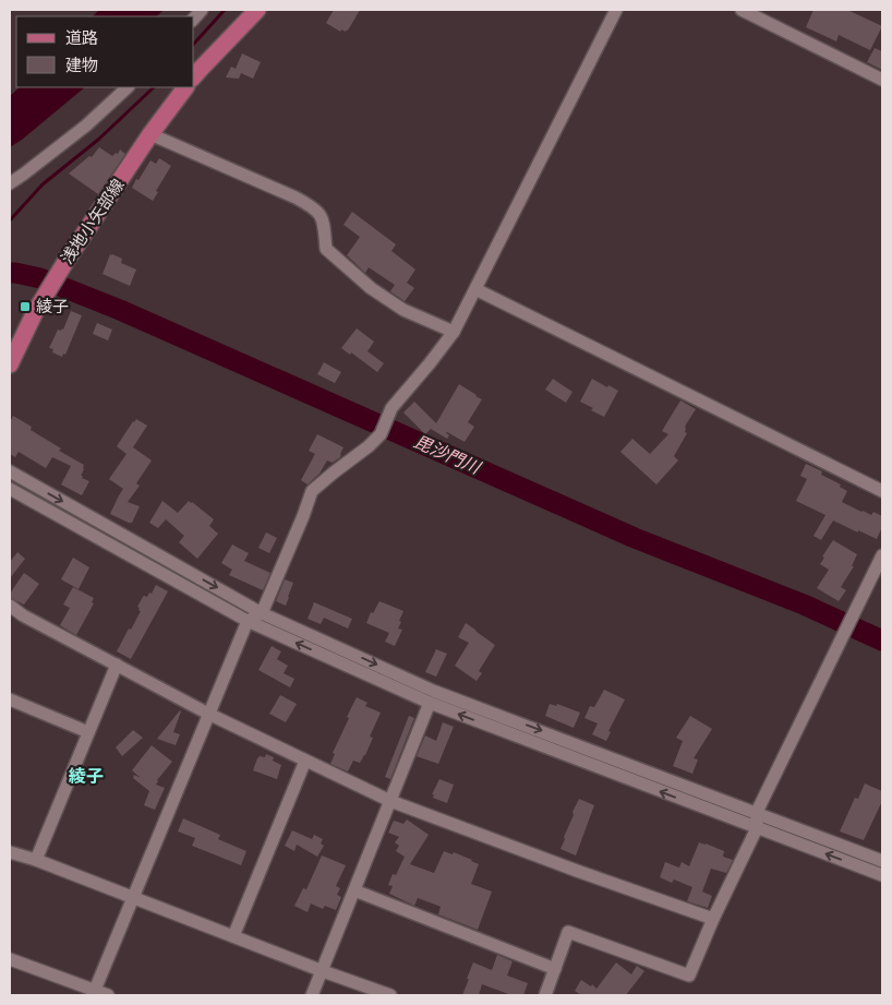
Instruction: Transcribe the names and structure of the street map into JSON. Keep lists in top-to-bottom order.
{
  "streets": {
    "main road": ["浅地小矢部線"]
  },
  "districts": ["綾子"],
  "water": ["毘沙門川"],
  "places": {
    "transit": ["綾子"]
  },
  "legend": ["道路", "建物"]
}
